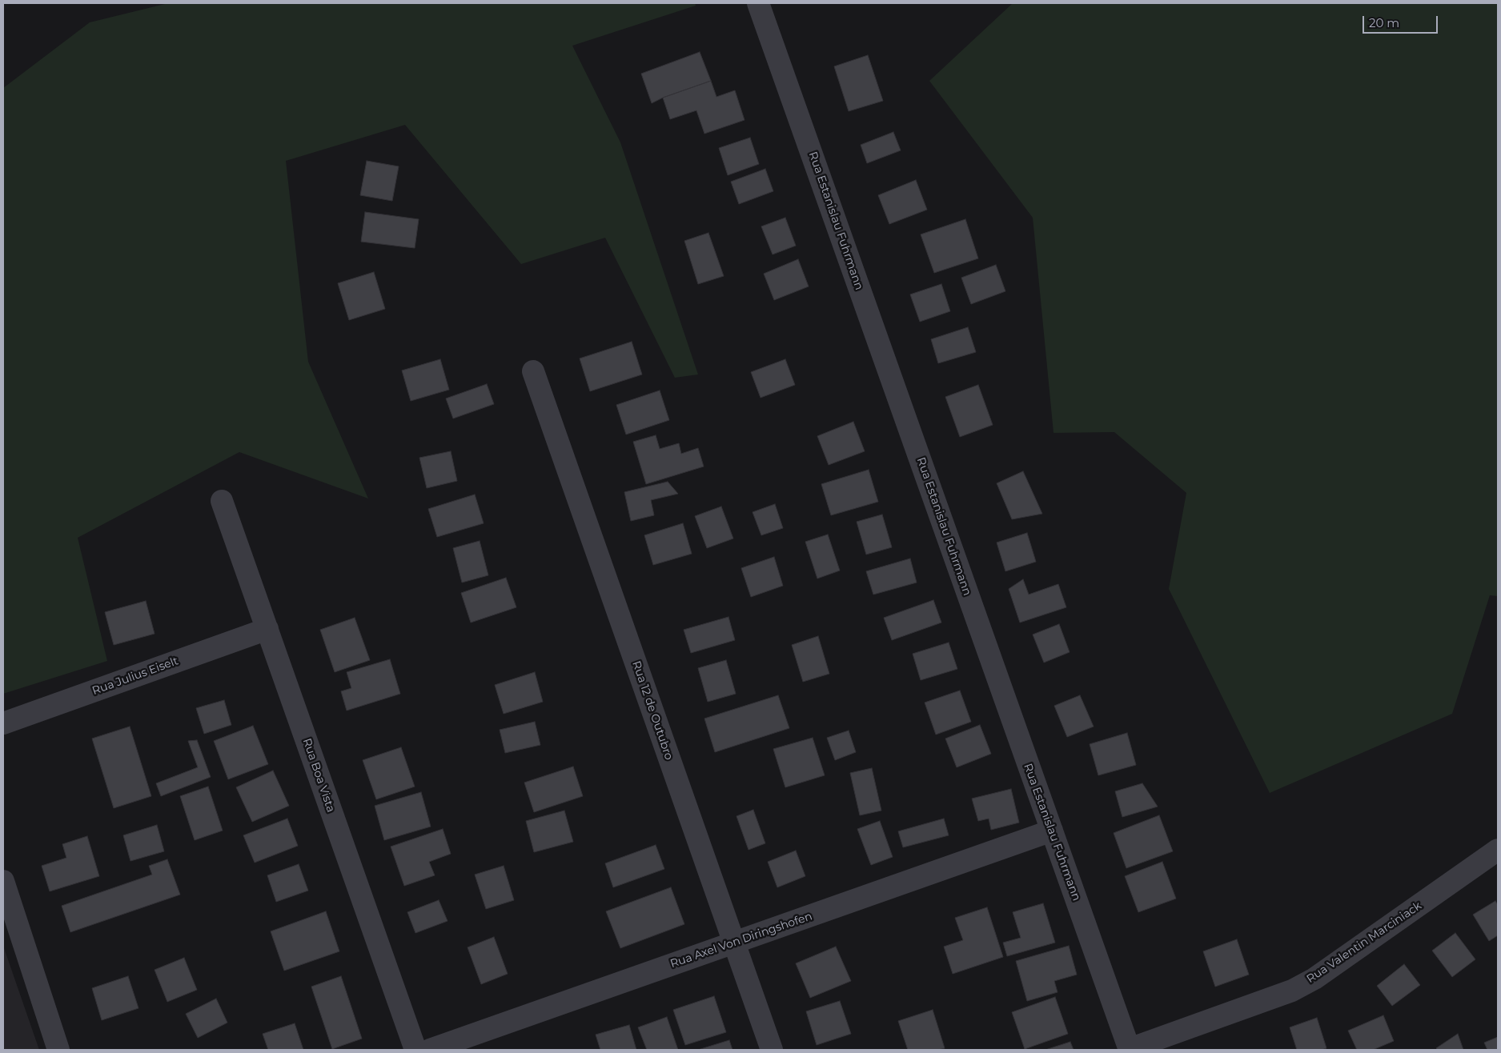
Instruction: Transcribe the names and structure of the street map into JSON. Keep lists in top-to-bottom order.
{
  "streets": {
    "street": [
      "Rua Estanislau Fuhrmann",
      "Rua Julius Eiselt",
      "Rua 12 de Outubro",
      "Rua Boa Vista",
      "Rua Axel Von Diringshofen",
      "Rua Valentin Marciniack"
    ]
  },
  "crossings": [
    ["Rua Estanislau Fuhrmann", "Rua Axel Von Diringshofen"],
    ["Rua Estanislau Fuhrmann", "Rua Valentin Marciniack"],
    ["Rua Julius Eiselt", "Rua Boa Vista"],
    ["Rua 12 de Outubro", "Rua Axel Von Diringshofen"]
  ],
  "scale_bar": "20 m"
}
